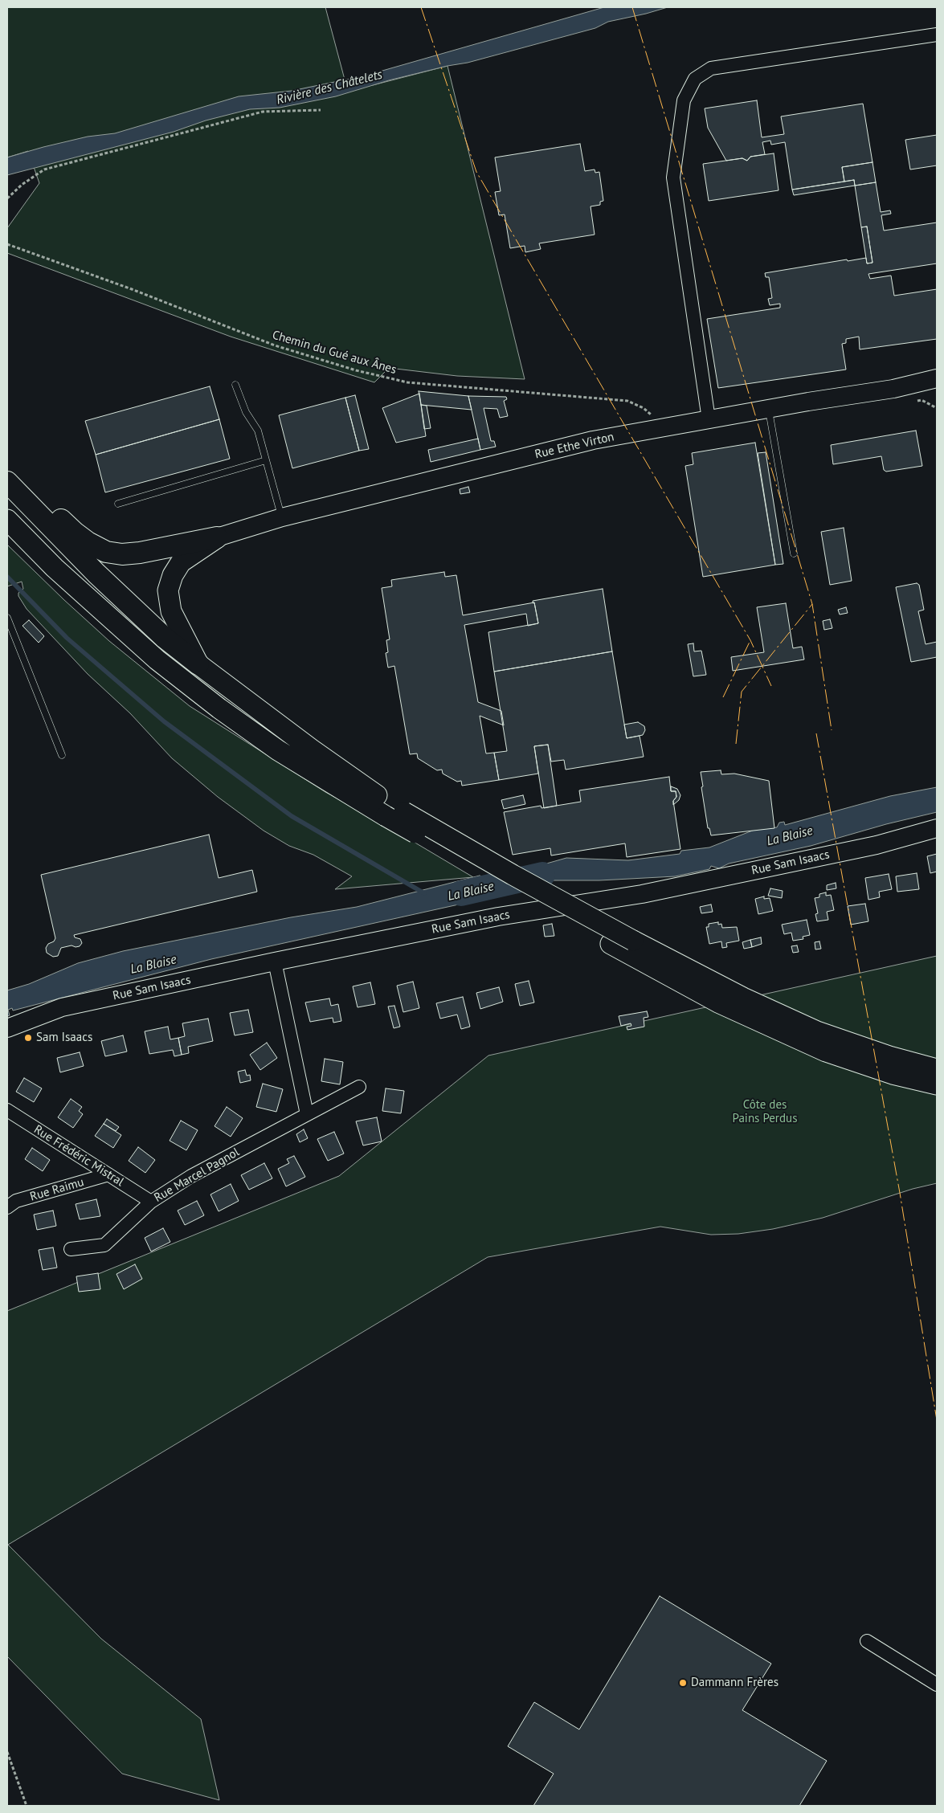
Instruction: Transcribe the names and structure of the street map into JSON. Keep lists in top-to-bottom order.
{
  "streets": {
    "main road": ["Rue Ethe Virton", "Rue Sam Isaacs"],
    "street": ["Rue Frédéric Mistral", "Rue Marcel Pagnol", "Rue Raimu"],
    "path": ["Chemin du Gué aux Ânes"]
  },
  "crossings": [
    ["Chemin du Gué aux Ânes", "Rue Ethe Virton"],
    ["Rue Frédéric Mistral", "Rue Marcel Pagnol"],
    ["Rue Frédéric Mistral", "Rue Raimu"]
  ],
  "water": ["Rivière des Châtelets", "La Blaise"],
  "parks": ["Côte des Pains Perdus"],
  "places": ["Sam Isaacs", "Dammann Frères"]
}
